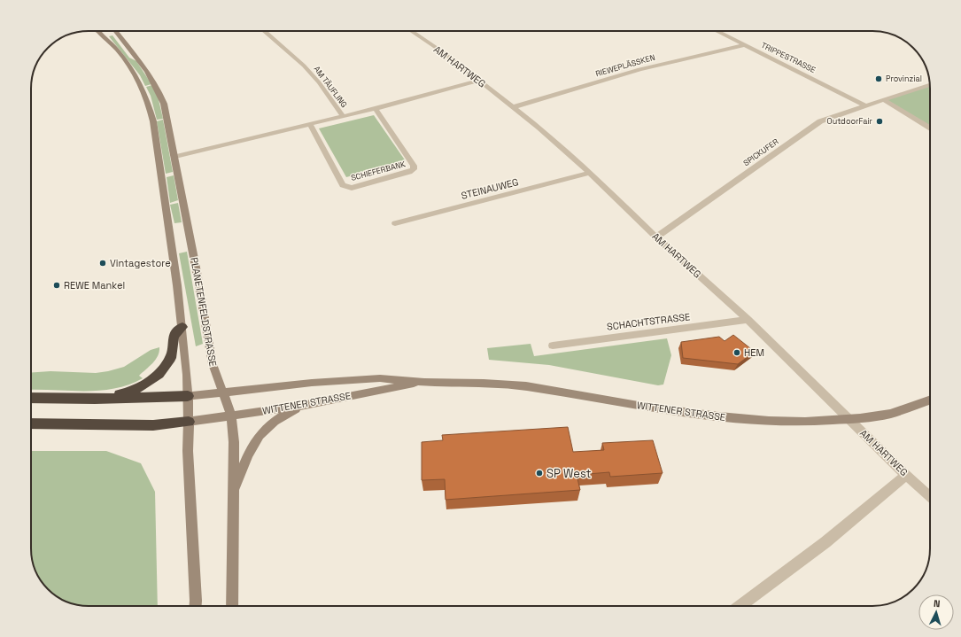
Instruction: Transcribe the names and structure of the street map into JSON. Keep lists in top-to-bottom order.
{
  "streets": {
    "street": [
      "TRIPPESTRASSE",
      "RIEWEPLÄSSKEN",
      "AM HARTWEG",
      "AM TÄUFLING",
      "SPICKUFER",
      "SCHIEFERBANK",
      "STEINAUWEG",
      "PLANETENFELDSTRASSE",
      "SCHACHTSTRASSE",
      "WITTENER STRASSE"
    ]
  },
  "crossings": [
    ["TRIPPESTRASSE", "RIEWEPLÄSSKEN"],
    ["TRIPPESTRASSE", "SPICKUFER"],
    ["RIEWEPLÄSSKEN", "AM HARTWEG"],
    ["AM HARTWEG", "SPICKUFER"],
    ["AM HARTWEG", "STEINAUWEG"],
    ["AM HARTWEG", "SCHACHTSTRASSE"],
    ["AM HARTWEG", "WITTENER STRASSE"],
    ["PLANETENFELDSTRASSE", "WITTENER STRASSE"]
  ],
  "places": [
    "Provinzial",
    "OutdoorFair",
    "Vintagestore",
    "REWE Mankel",
    "HEM",
    "SP West"
  ],
  "north": "top"
}
